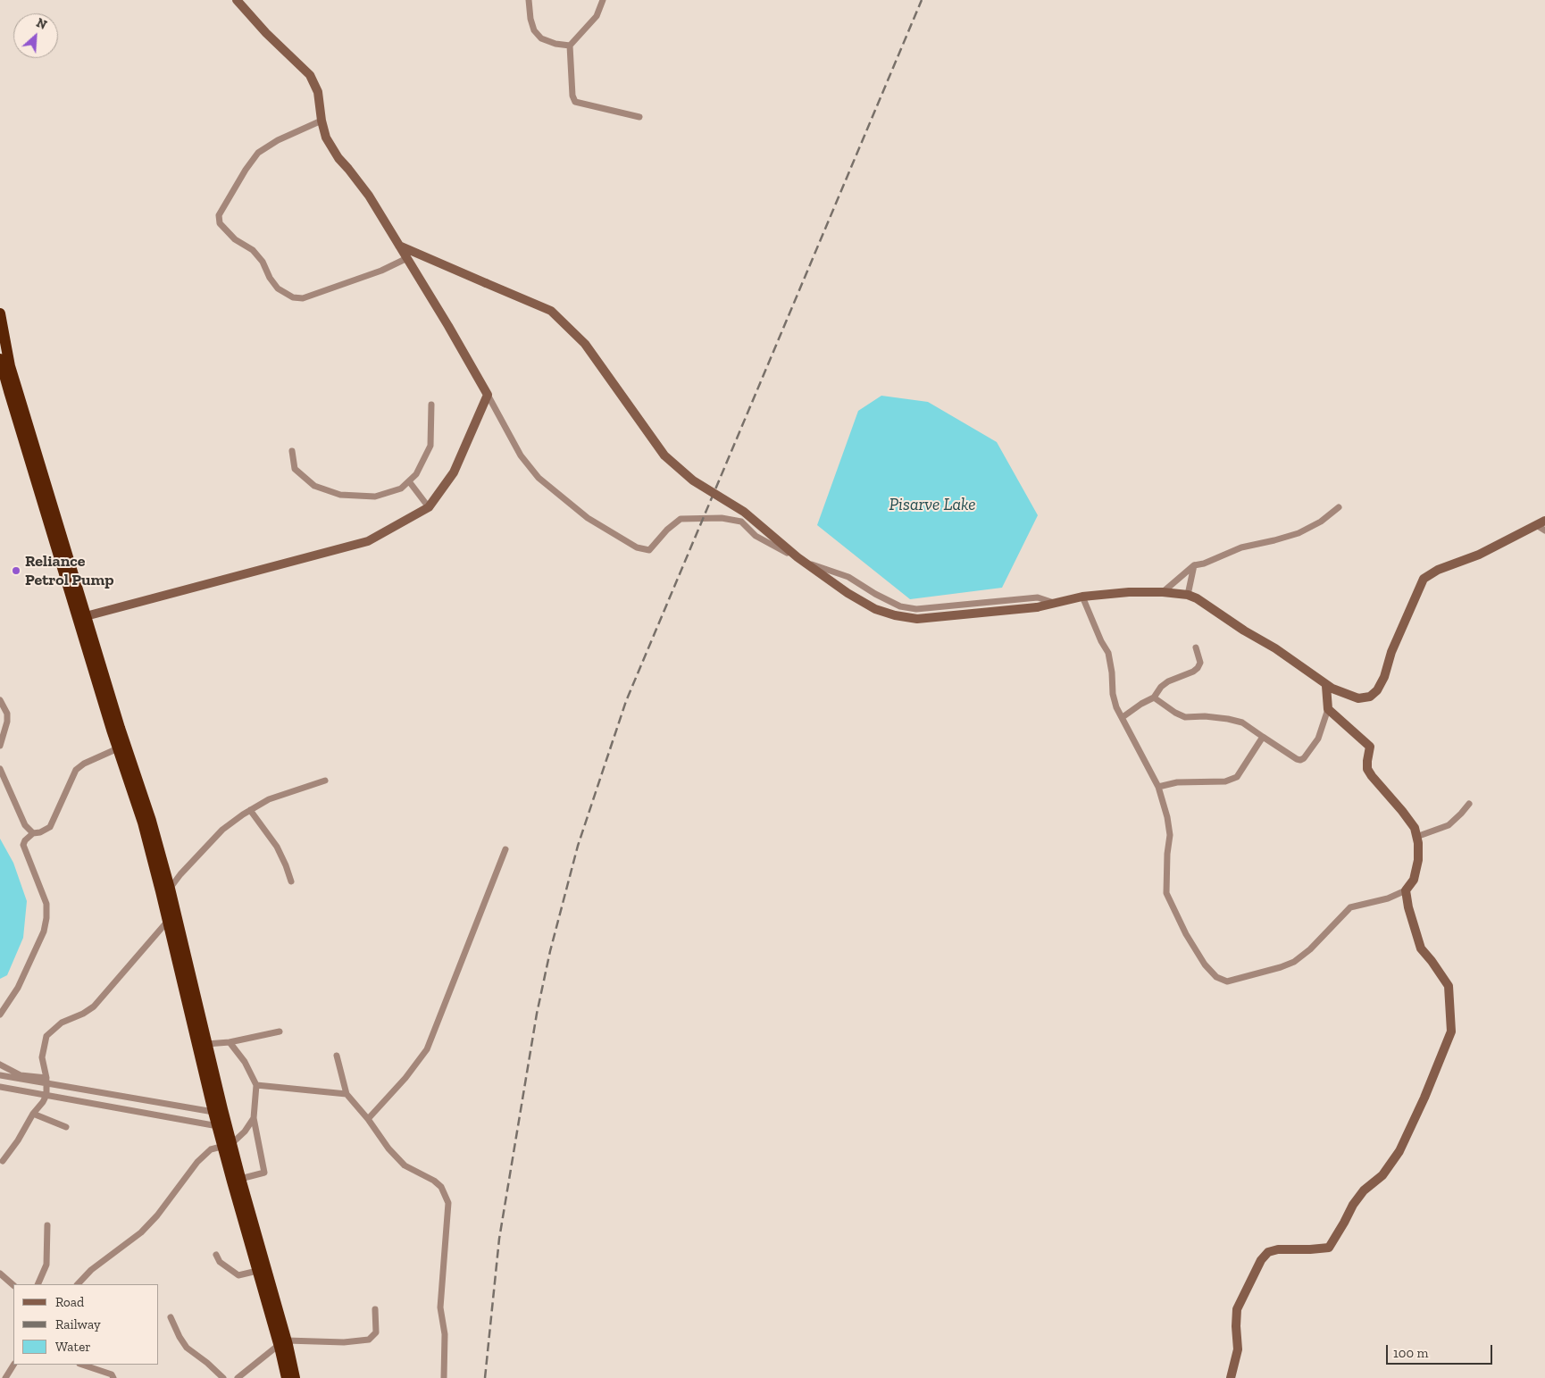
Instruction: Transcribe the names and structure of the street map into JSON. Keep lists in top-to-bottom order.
{
  "water": ["Pisarve Lake"],
  "places": ["Reliance Petrol Pump"],
  "legend": ["Road", "Railway", "Water"],
  "scale_bar": "100 m",
  "north": "top right"
}
